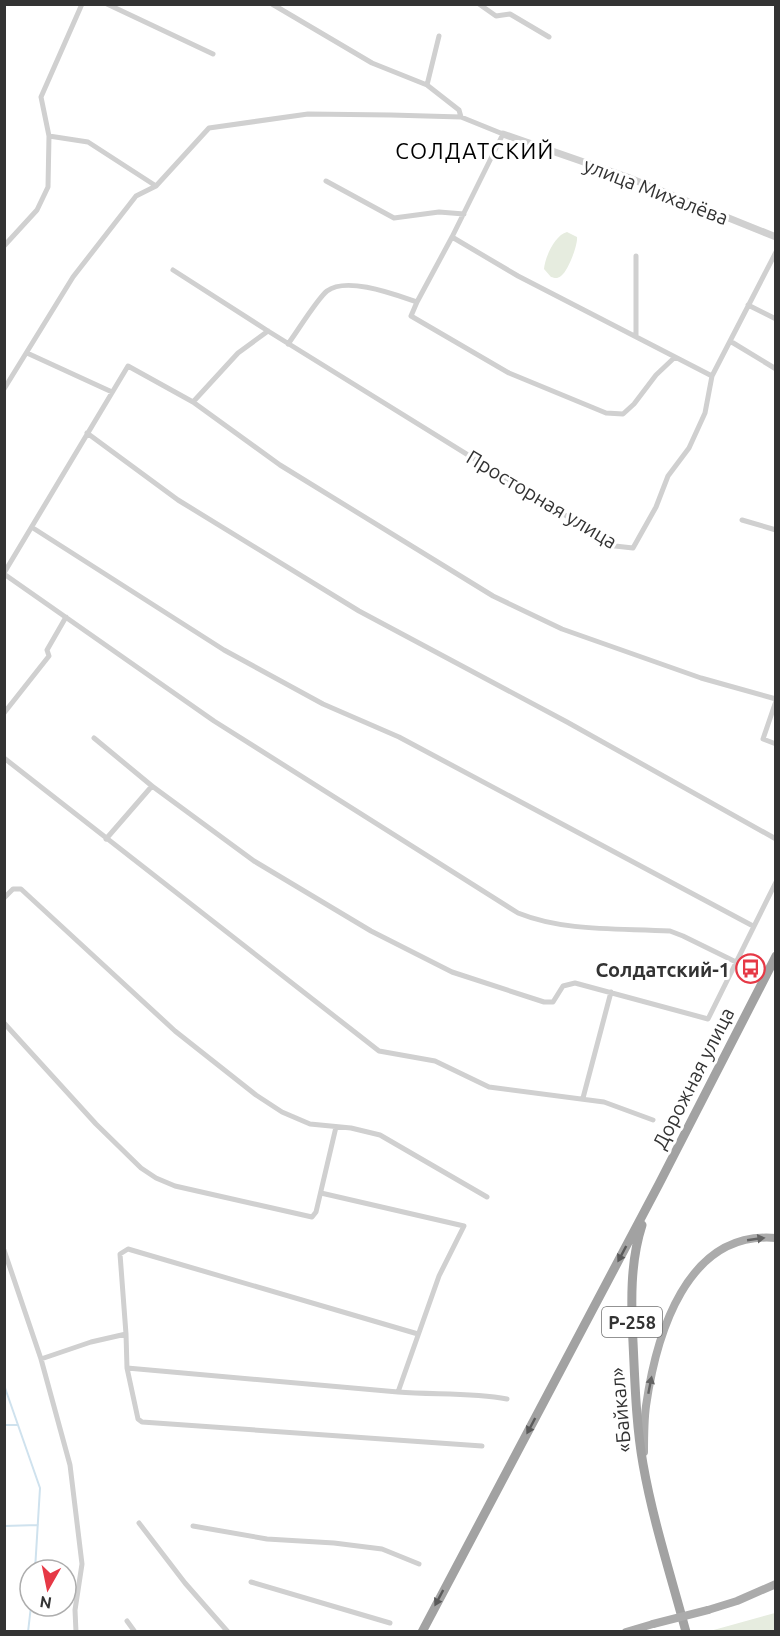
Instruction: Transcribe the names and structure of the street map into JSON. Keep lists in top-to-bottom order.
{
  "streets": {
    "highway": ["Дорожная улица", "Р-258", "«Байкал»"],
    "street": ["улица Михалёва", "Просторная улица"]
  },
  "crossings": [
    ["Дорожная улица", "«Байкал»"]
  ],
  "districts": ["СОЛДАТСКИЙ"],
  "places": {
    "bus stop": ["Солдатский-1"]
  },
  "north": "bottom"
}
